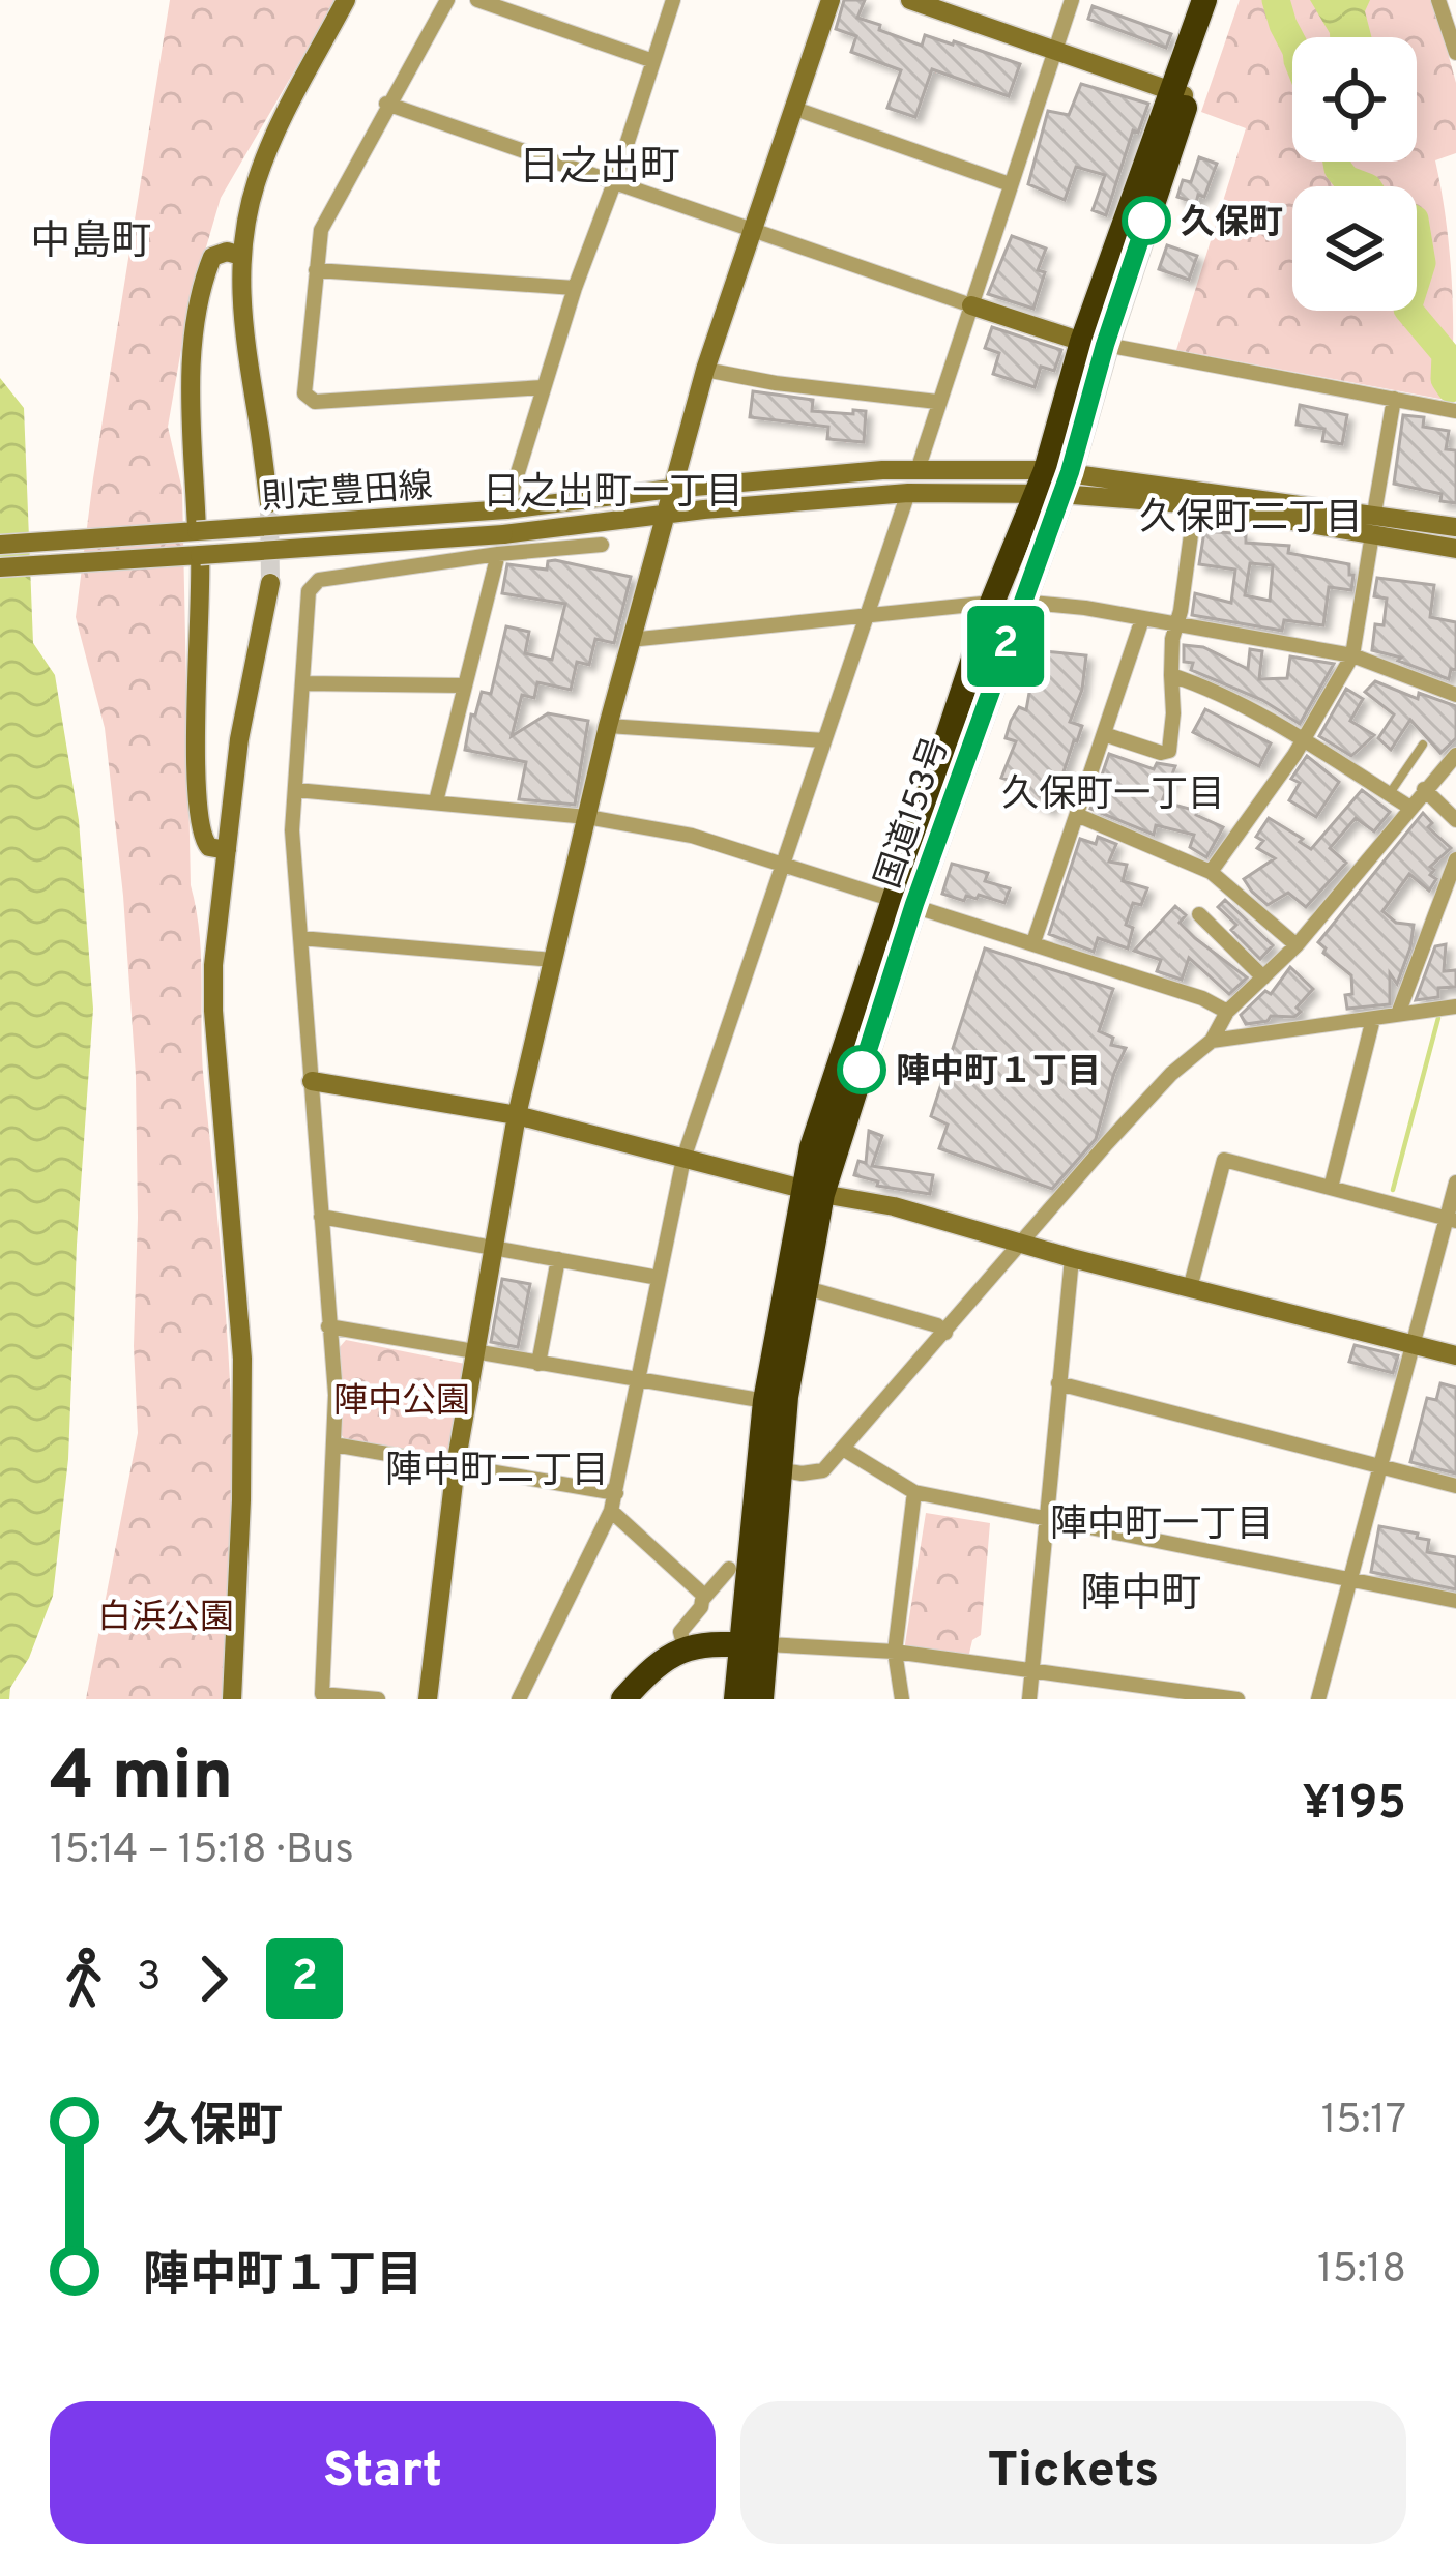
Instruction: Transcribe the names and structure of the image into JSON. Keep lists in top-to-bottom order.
{
  "streets": {
    "highway": ["国道153号"],
    "street": ["則定豊田線"]
  },
  "crossings": [
    ["則定豊田線", "国道153号"]
  ],
  "districts": [
    "日之出町",
    "中島町",
    "日之出町一丁目",
    "久保町二丁目",
    "久保町一丁目",
    "陣中町二丁目",
    "陣中町一丁目",
    "陣中町"
  ],
  "parks": ["陣中公園", "白浜公園"],
  "places": ["久保町", "陣中町１丁目"],
  "lines": ["bus line 2"],
  "page": {
    "on_map": "2",
    "heading": ["4 min", "15:14 – 15:18 · Bus", "¥195"],
    "legs": ["3", "2"],
    "list": [
      {
        "name": "久保町",
        "value": "15:17"
      },
      {
        "name": "陣中町１丁目",
        "value": "15:18"
      }
    ],
    "buttons": ["Start", "Tickets"]
  }
}
